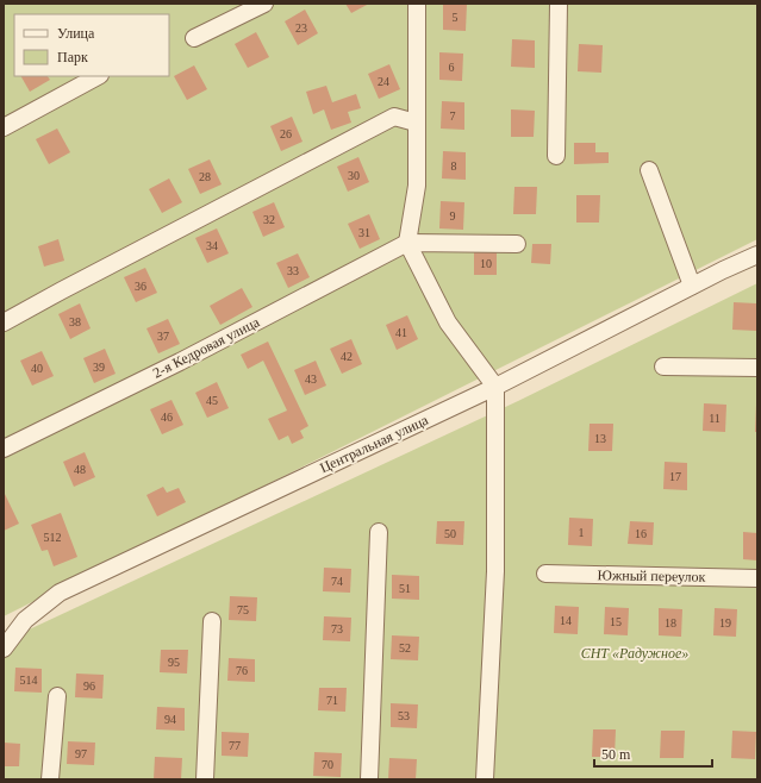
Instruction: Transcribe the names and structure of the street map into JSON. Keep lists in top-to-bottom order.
{
  "streets": {
    "street": ["2-я Кедровая улица", "Центральная улица", "Южный переулок"]
  },
  "parks": ["СНТ «Радужное»"],
  "house_numbers": [
    "5",
    "23",
    "6",
    "24",
    "7",
    "26",
    "8",
    "30",
    "28",
    "9",
    "32",
    "31",
    "34",
    "10",
    "33",
    "36",
    "38",
    "41",
    "37",
    "42",
    "39",
    "40",
    "43",
    "45",
    "46",
    "11",
    "13",
    "48",
    "17",
    "1",
    "50",
    "16",
    "512",
    "74",
    "51",
    "75",
    "14",
    "15",
    "18",
    "19",
    "73",
    "52",
    "95",
    "76",
    "514",
    "96",
    "71",
    "53",
    "94",
    "77",
    "97",
    "70"
  ],
  "legend": ["Улица", "Парк"],
  "scale_bar": "50 m"
}
